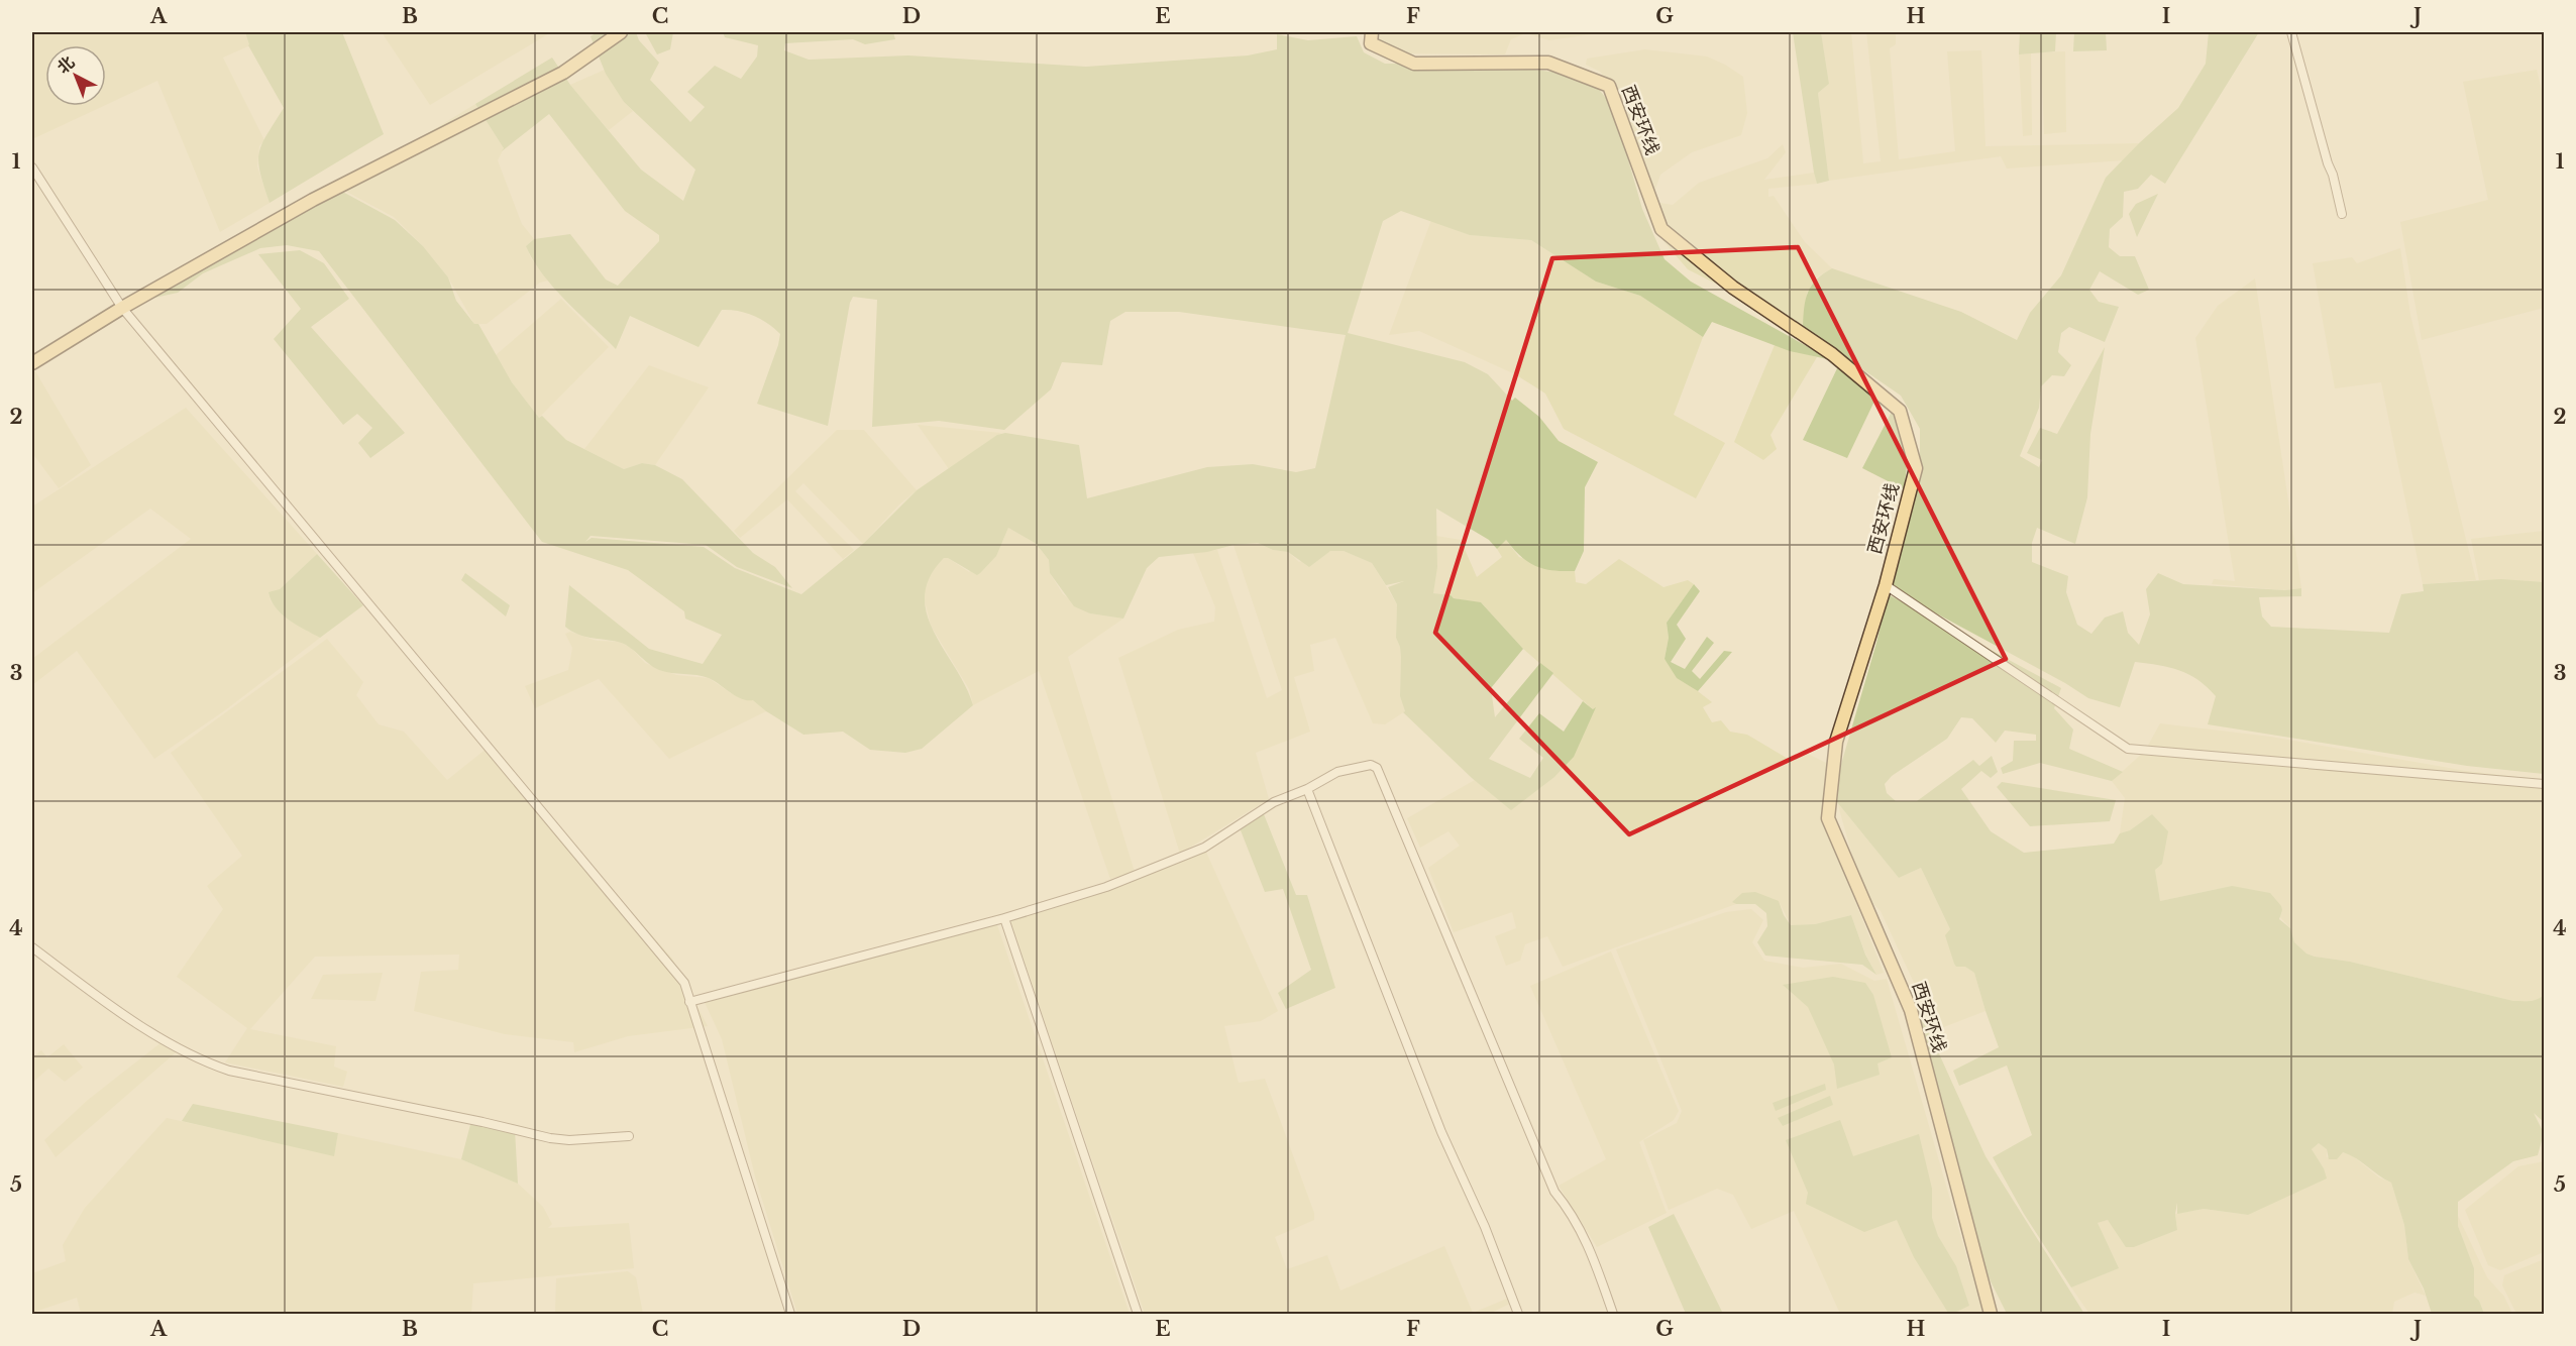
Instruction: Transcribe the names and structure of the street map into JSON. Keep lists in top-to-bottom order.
{
  "streets": {
    "main road": ["西安环线"]
  },
  "north": "top left",
  "grid": {
    "columns": [
      "A",
      "B",
      "C",
      "D",
      "E",
      "F",
      "G",
      "H",
      "I",
      "J"
    ],
    "rows": [
      "1",
      "2",
      "3",
      "4",
      "5"
    ]
  }
}
